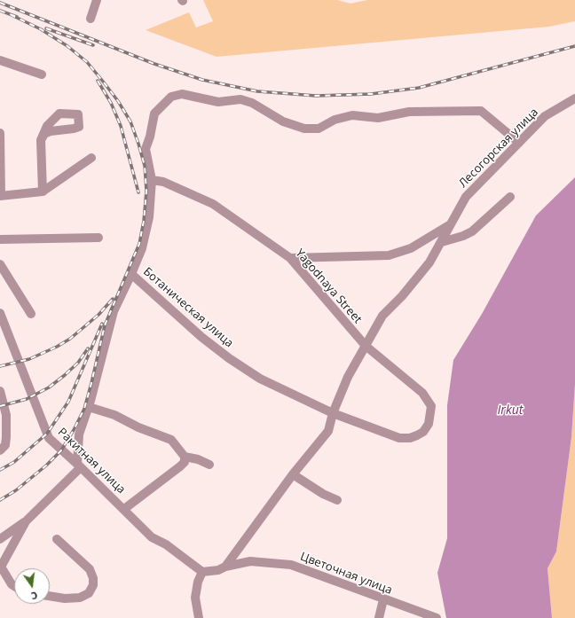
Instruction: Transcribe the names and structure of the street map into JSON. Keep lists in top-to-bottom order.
{
  "streets": {
    "street": [
      "Лесогорская улица",
      "Yagodnaya Street",
      "Ботаническая улица",
      "Ракитная улица",
      "Цветочная улица"
    ]
  },
  "crossings": [
    ["Лесогорская улица", "Yagodnaya Street"],
    ["Лесогорская улица", "Ботаническая улица"],
    ["Лесогорская улица", "Цветочная улица"],
    ["Yagodnaya Street", "Ботаническая улица"],
    ["Ракитная улица", "Цветочная улица"]
  ],
  "water": ["Irkut"],
  "north": "bottom"
}
